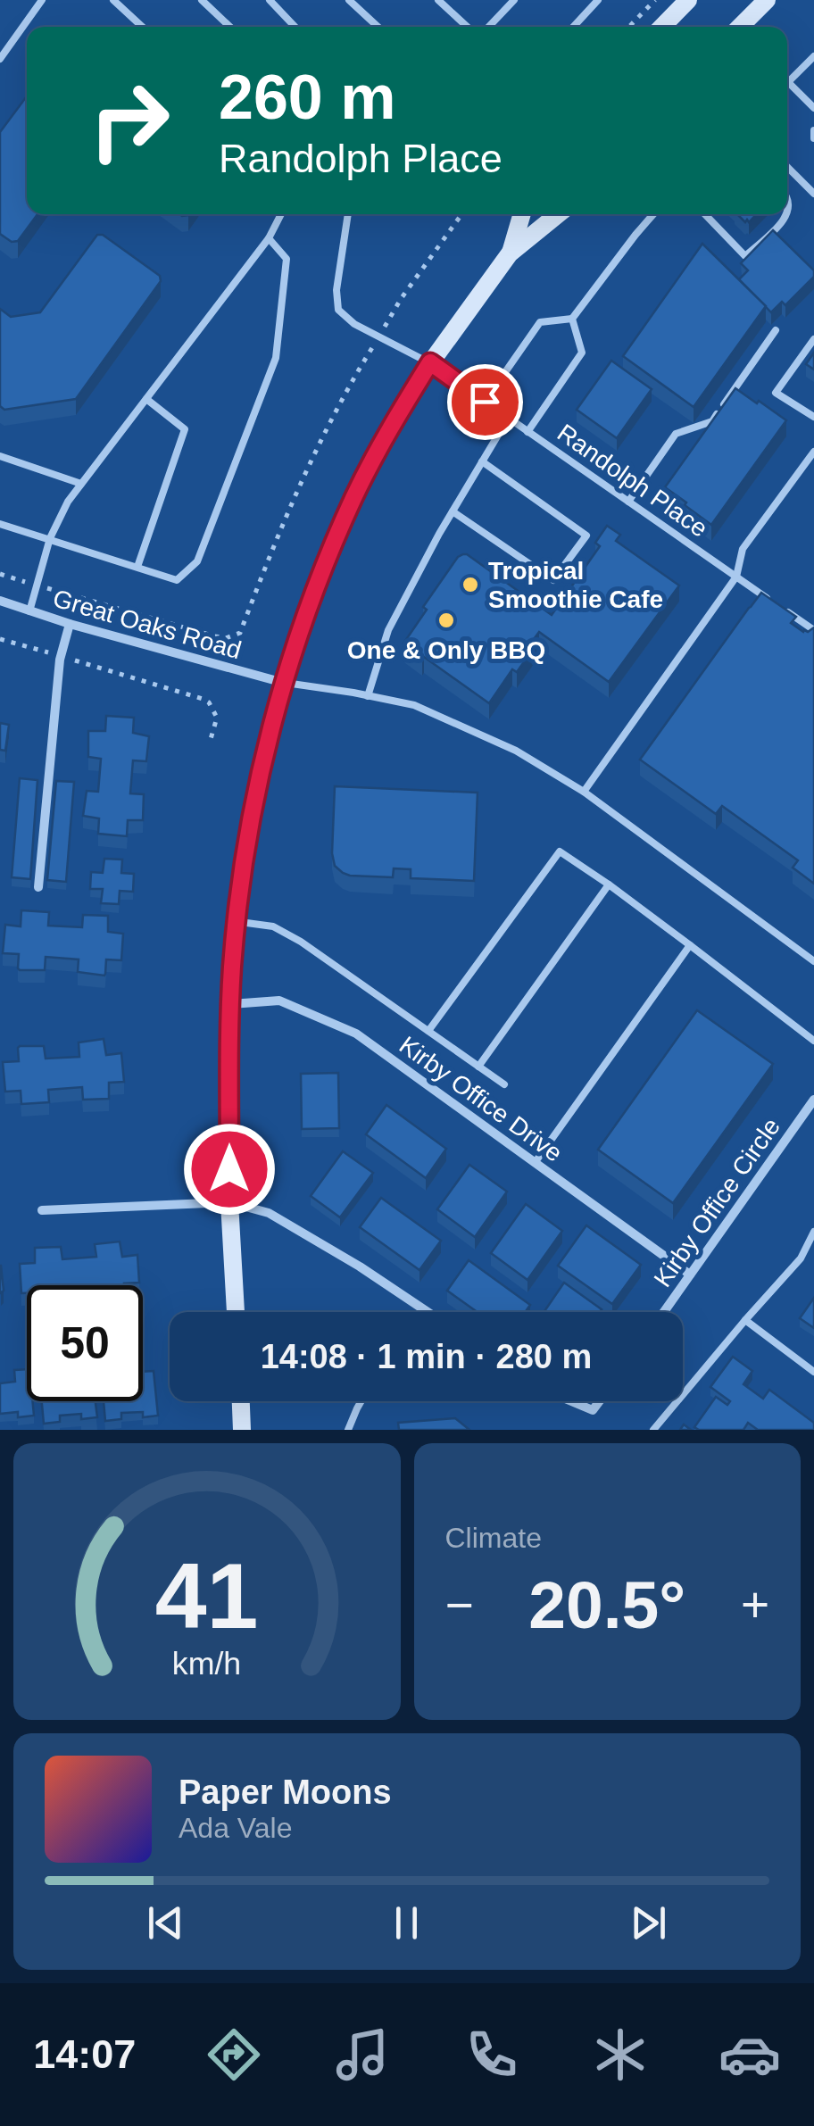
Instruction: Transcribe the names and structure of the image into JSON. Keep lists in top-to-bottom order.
{
  "streets": {
    "street": ["Great Oaks Road", "Kirby Office Drive", "Kirby Office Circle"],
    "lane": ["Randolph Place"]
  },
  "crossings": [
    ["Kirby Office Drive", "Kirby Office Circle"]
  ],
  "places": ["Tropical Smoothie Cafe", "One & Only BBQ"],
  "page": {
    "turn": ["260 m", "Randolph Place"],
    "limit": "50",
    "trip": "14:08 · 1 min · 280 m",
    "tile": "Climate",
    "heat": ["−", "20.5°", "+"],
    "song": ["Paper Moons", "Ada Vale"],
    "tabs": "14:07",
    "gauge": ["41", "km/h"]
  }
}
